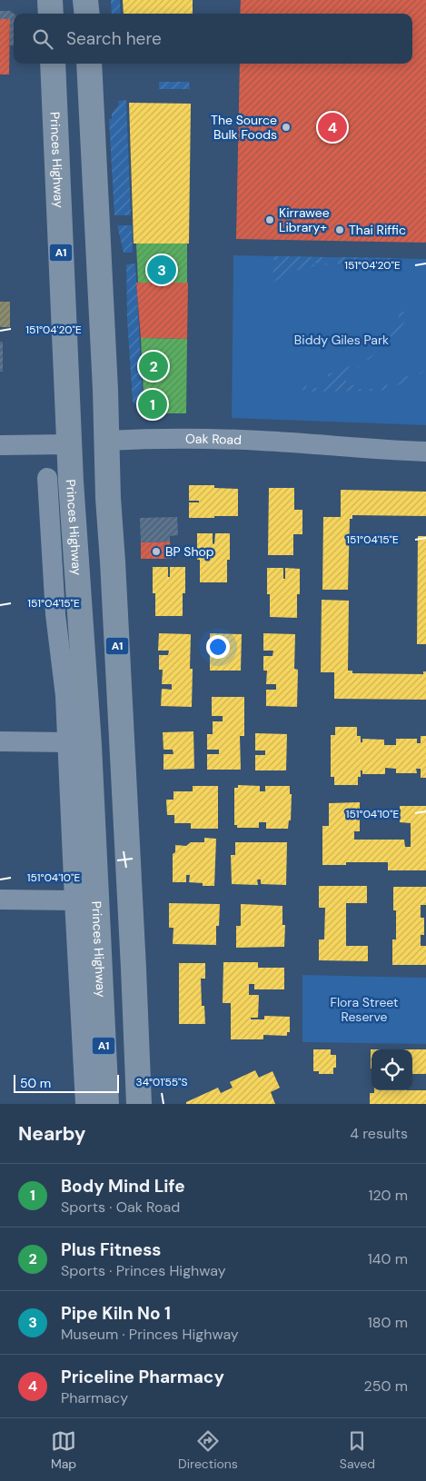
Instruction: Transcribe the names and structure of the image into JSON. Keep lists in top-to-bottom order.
{
  "streets": {
    "highway": ["Princes Highway", "A1", "Oak Road"]
  },
  "crossings": [
    ["Princes Highway", "Oak Road"],
    ["A1", "Oak Road"]
  ],
  "parks": ["Biddy Giles Park", "Flora Street Reserve"],
  "places": [
    "The Source Bulk Foods",
    "Kirrawee Library+",
    "Thai Riffic",
    "BP Shop"
  ],
  "scale_bar": "50 m",
  "page": {
    "search": "Search here",
    "pins": [
      "4",
      "3",
      "2",
      "1"
    ],
    "scale": "50 m",
    "heading": ["Nearby", "4 results"],
    "list": [
      {
        "mark": "1",
        "name": "Body Mind Life",
        "note": "Sports · Oak Road",
        "value": "120 m"
      },
      {
        "mark": "2",
        "name": "Plus Fitness",
        "note": "Sports · Princes Highway",
        "value": "140 m"
      },
      {
        "mark": "3",
        "name": "Pipe Kiln No 1",
        "note": "Museum · Princes Highway",
        "value": "180 m"
      },
      {
        "mark": "4",
        "name": "Priceline Pharmacy",
        "note": "Pharmacy",
        "value": "250 m"
      }
    ],
    "nav": ["Map", "Directions", "Saved"]
  },
  "coordinates": [
    "151°04'20\"E",
    "151°04'15\"E",
    "151°04'10\"E",
    "34°01'55\"S"
  ]
}
